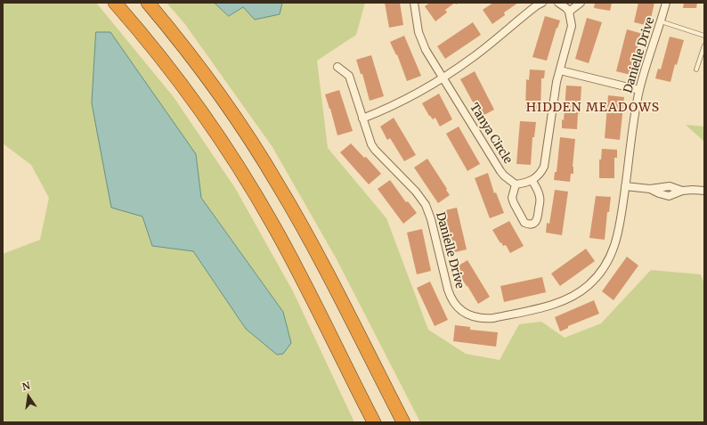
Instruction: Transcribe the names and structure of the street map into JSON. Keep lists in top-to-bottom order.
{
  "streets": {
    "street": ["Danielle Drive", "Tanya Circle"]
  },
  "districts": ["HIDDEN MEADOWS"],
  "north": "top"
}
